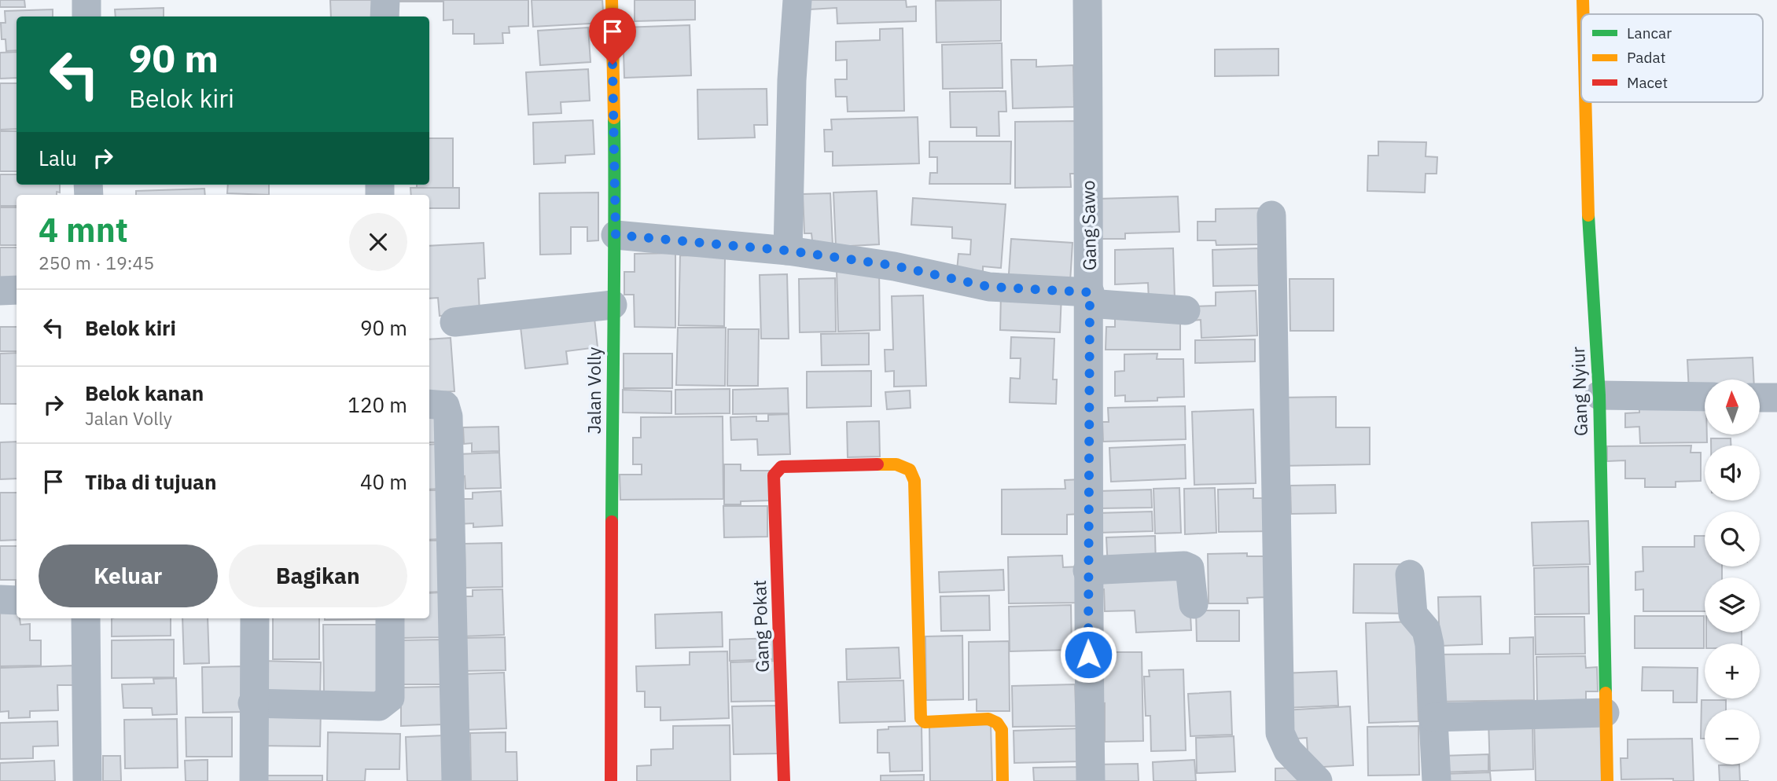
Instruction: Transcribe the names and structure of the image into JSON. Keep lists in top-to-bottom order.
{
  "streets": {
    "street": [
      "Gang Sawo",
      "Jalan Volly",
      "Gang Nyiur",
      "Gang Pokat"
    ]
  },
  "legend": ["Lancar", "Padat", "Macet"],
  "north": "top",
  "page": {
    "turn": ["90 m", "Belok kiri"],
    "then": "Lalu",
    "heading": ["4 mnt", "250 m · 19:45"],
    "list": [
      {
        "name": "Belok kiri",
        "value": "90 m"
      },
      {
        "name": "Belok kanan",
        "note": "Jalan Volly",
        "value": "120 m"
      },
      {
        "name": "Tiba di tujuan",
        "value": "40 m"
      }
    ],
    "map_buttons": ["+", "−"],
    "buttons": ["Keluar", "Bagikan"]
  }
}
